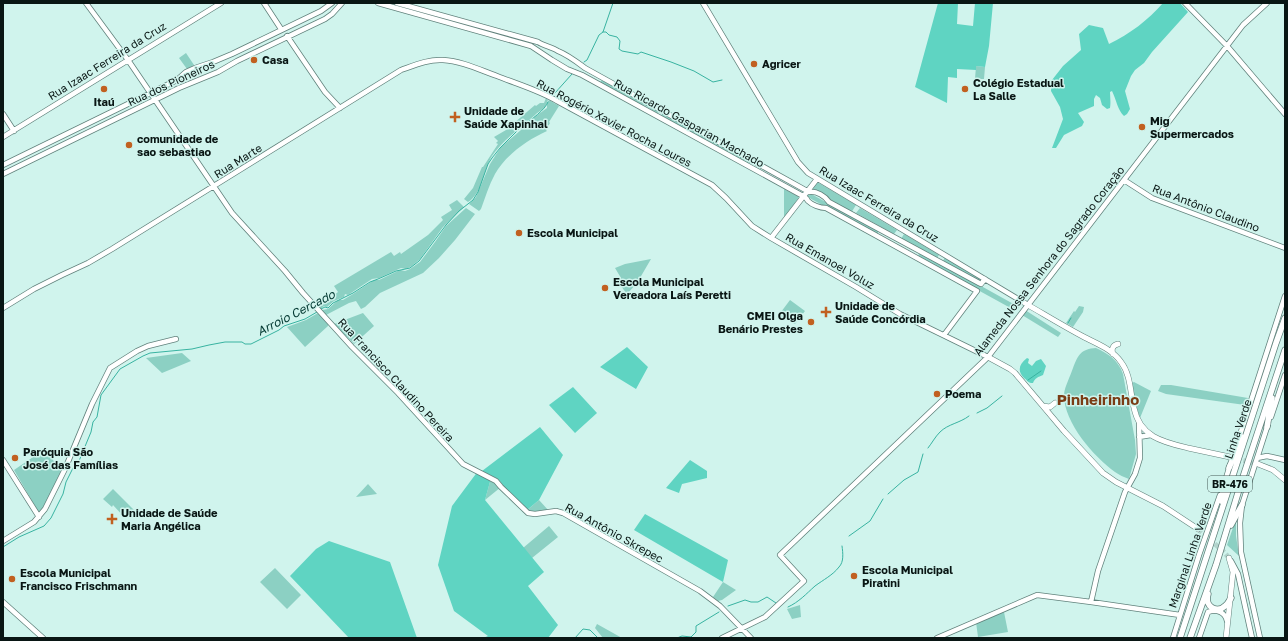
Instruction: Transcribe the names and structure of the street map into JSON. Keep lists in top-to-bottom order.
{
  "streets": {
    "highway": ["Linha Verde", "BR-476"],
    "main road": ["Rua Izaac Ferreira da Cruz", "Rua Emanoel Voluz"],
    "street": [
      "Rua dos Pioneiros",
      "Rua Rogério Xavier Rocha Loures",
      "Rua Ricardo Gasparian Machado",
      "Rua Marte",
      "Rua Antônio Claudino",
      "Alameda Nossa Senhora do Sagrado Coração",
      "Rua Francisco Claudino Pereira",
      "Rua Antônio Skrepec",
      "Marginal Linha Verde"
    ]
  },
  "crossings": [
    ["Rua Izaac Ferreira da Cruz", "Rua Ricardo Gasparian Machado"],
    ["Rua Izaac Ferreira da Cruz", "Alameda Nossa Senhora do Sagrado Coração"],
    ["Rua Izaac Ferreira da Cruz", "Rua Francisco Claudino Pereira"],
    ["Rua dos Pioneiros", "Rua Francisco Claudino Pereira"],
    ["Rua Rogério Xavier Rocha Loures", "Rua Marte"],
    ["Rua Rogério Xavier Rocha Loures", "Rua Emanoel Voluz"],
    ["Rua Ricardo Gasparian Machado", "Rua Emanoel Voluz"],
    ["Rua Marte", "Rua Francisco Claudino Pereira"],
    ["Rua Antônio Claudino", "Alameda Nossa Senhora do Sagrado Coração"],
    ["Rua Emanoel Voluz", "Alameda Nossa Senhora do Sagrado Coração"],
    ["Alameda Nossa Senhora do Sagrado Coração", "Rua Antônio Skrepec"],
    ["Rua Francisco Claudino Pereira", "Rua Antônio Skrepec"]
  ],
  "districts": ["Pinheirinho"],
  "water": ["Arroio Cercado"],
  "places": {
    "other": [
      "Casa",
      "Agricer",
      "Itaú",
      "Colégio Estadual La Salle",
      "Mig Supermercados",
      "comunidade de sao sebastiao",
      "Escola Municipal",
      "Escola Municipal Vereadora Laís Peretti",
      "CMEI Olga Benário Prestes",
      "Poema",
      "Paróquia São José das Famílias",
      "Escola Municipal Piratini",
      "Escola Municipal Francisco Frischmann"
    ],
    "health": ["Unidade de Saúde Xapinhal", "Unidade de Saúde Concórdia", "Unidade de Saúde Maria Angélica"]
  }
}
